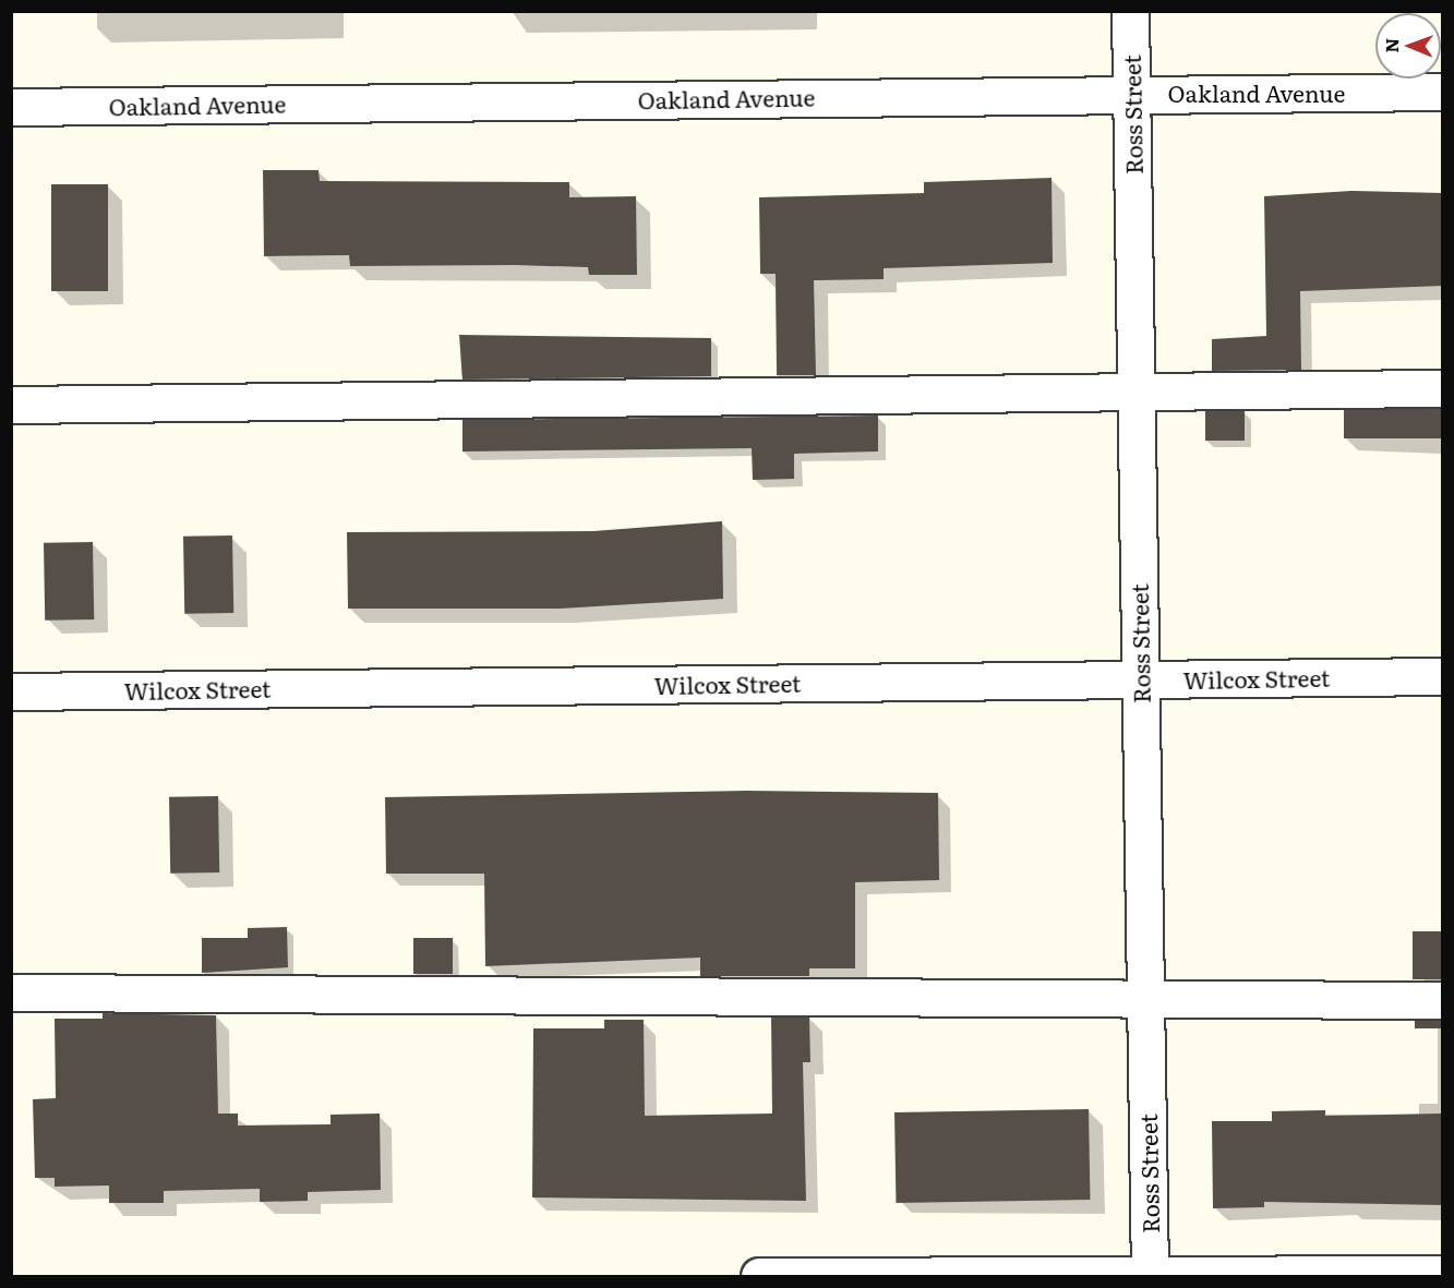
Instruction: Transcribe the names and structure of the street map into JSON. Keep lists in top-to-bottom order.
{
  "streets": {
    "street": ["Oakland Avenue", "Ross Street", "Wilcox Street"]
  },
  "crossings": [
    ["Oakland Avenue", "Ross Street"],
    ["Ross Street", "Wilcox Street"]
  ],
  "north": "left"
}
